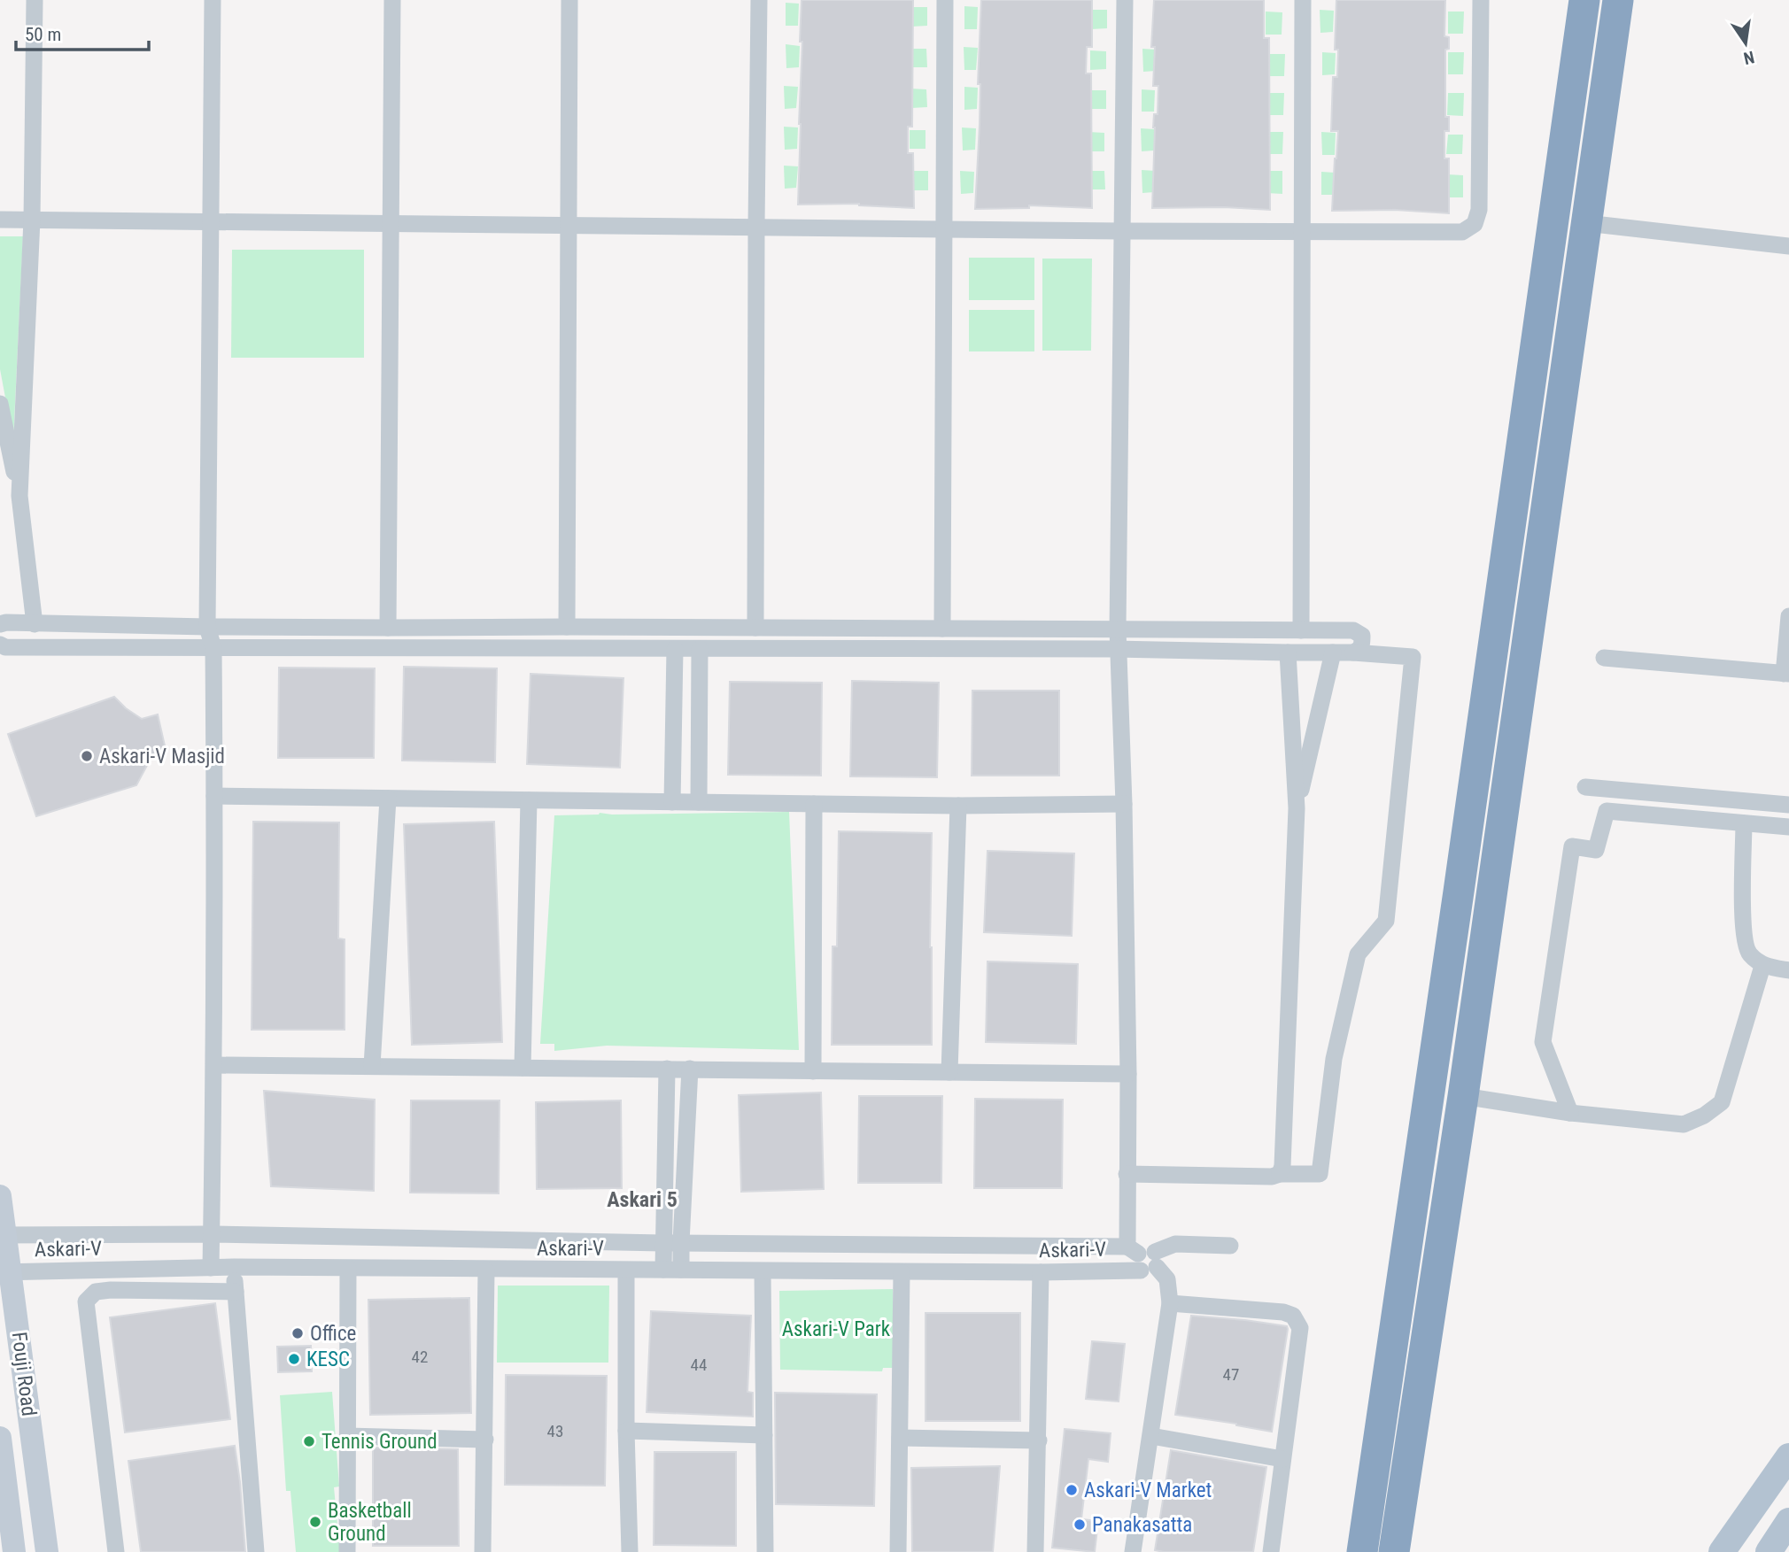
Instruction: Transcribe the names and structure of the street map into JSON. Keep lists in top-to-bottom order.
{
  "streets": {
    "main road": ["Fouji Road"],
    "street": ["Askari-V"]
  },
  "crossings": [
    ["Askari-V", "Fouji Road"]
  ],
  "districts": ["Askari 5"],
  "parks": ["Askari-V Park"],
  "places": [
    "Askari-V Masjid",
    "Office",
    "KESC",
    "Tennis Ground",
    "Askari-V Market",
    "Basketball Ground",
    "Panakasatta"
  ],
  "house_numbers": [
    "42",
    "44",
    "47",
    "43"
  ],
  "scale_bar": "50 m",
  "north": "bottom"
}
